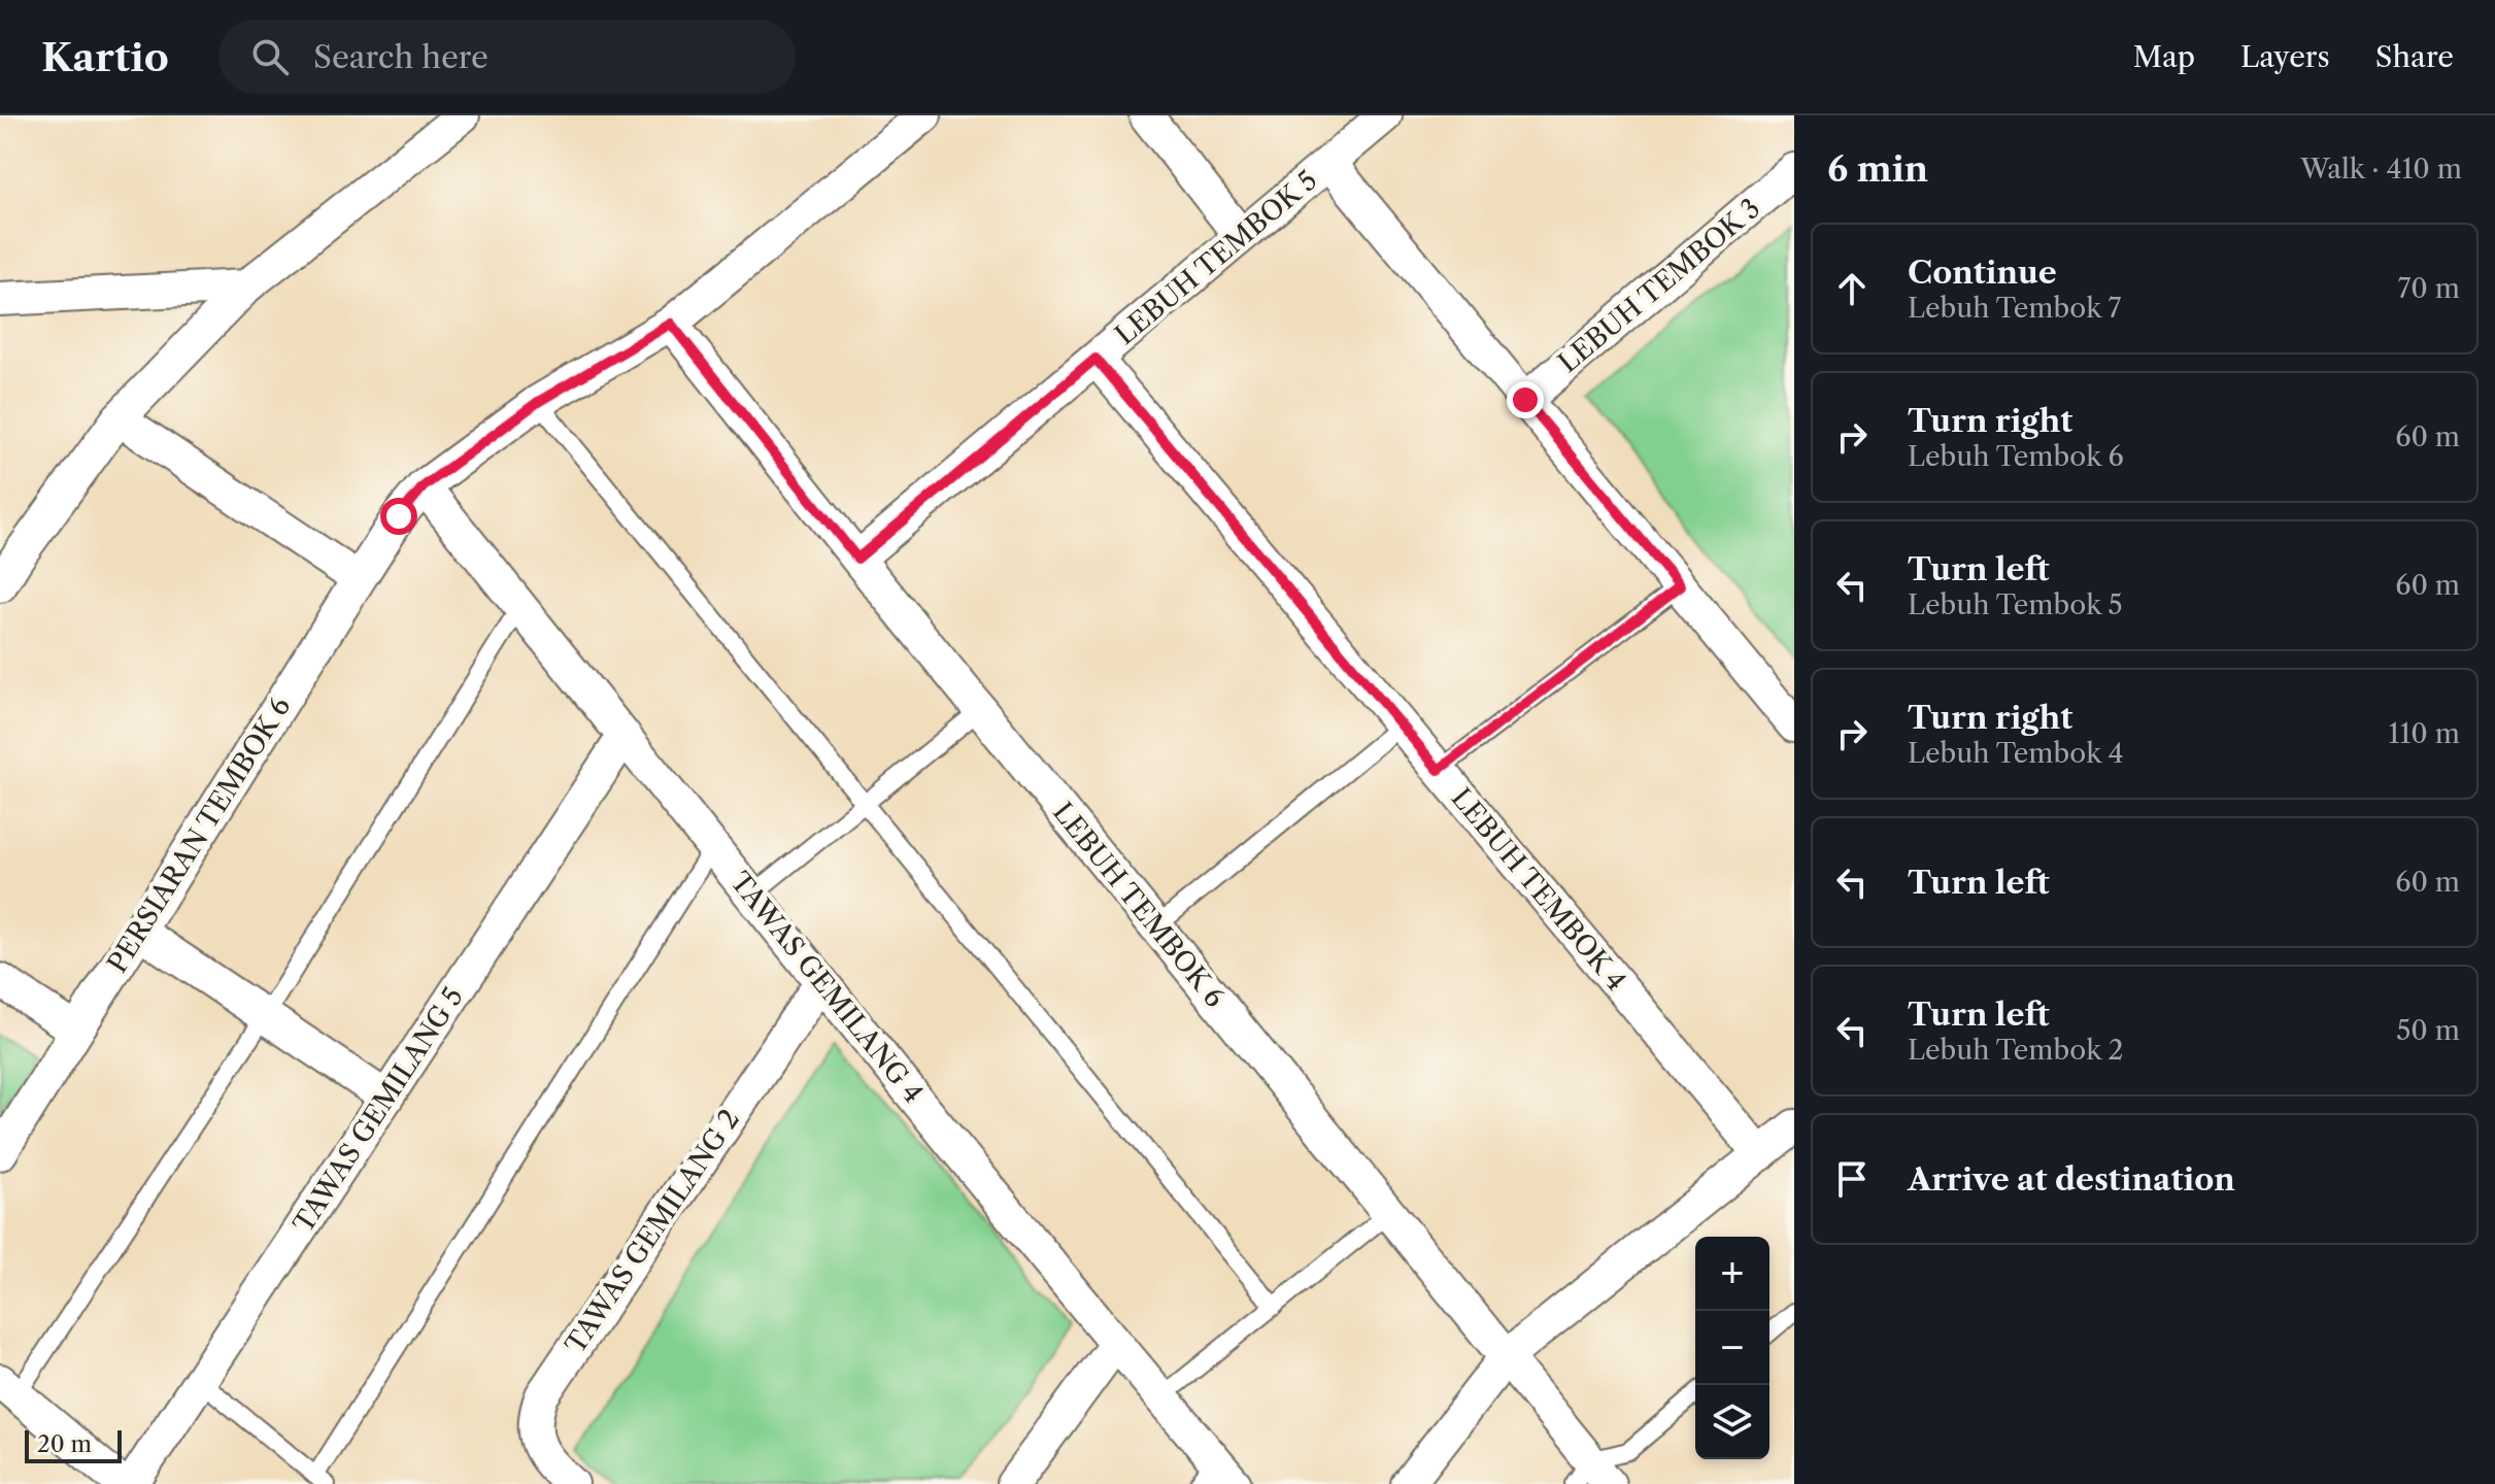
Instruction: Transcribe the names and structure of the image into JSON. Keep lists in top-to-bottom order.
{
  "streets": {
    "street": [
      "LEBUH TEMBOK 5",
      "LEBUH TEMBOK 3",
      "PERSIARAN TEMBOK 6",
      "LEBUH TEMBOK 4",
      "LEBUH TEMBOK 6",
      "TAWAS GEMILANG 4",
      "TAWAS GEMILANG 5",
      "TAWAS GEMILANG 2"
    ]
  },
  "crossings": [
    ["LEBUH TEMBOK 5", "LEBUH TEMBOK 4"],
    ["LEBUH TEMBOK 5", "LEBUH TEMBOK 6"],
    ["PERSIARAN TEMBOK 6", "LEBUH TEMBOK 6"],
    ["PERSIARAN TEMBOK 6", "TAWAS GEMILANG 4"],
    ["TAWAS GEMILANG 4", "TAWAS GEMILANG 5"],
    ["TAWAS GEMILANG 4", "TAWAS GEMILANG 2"]
  ],
  "scale_bar": "20 m",
  "page": {
    "header": "Kartio",
    "search": "Search here",
    "nav": ["Map", "Layers", "Share"],
    "heading": ["6 min", "Walk · 410 m"],
    "list": [
      ["Continue", "Lebuh Tembok 7", "70 m"],
      ["Turn right", "Lebuh Tembok 6", "60 m"],
      ["Turn left", "Lebuh Tembok 5", "60 m"],
      ["Turn right", "Lebuh Tembok 4", "110 m"],
      ["Turn left", "60 m"],
      ["Turn left", "Lebuh Tembok 2", "50 m"],
      "Arrive at destination"
    ],
    "map_buttons": ["+", "−"],
    "scale": "20 m"
  }
}
